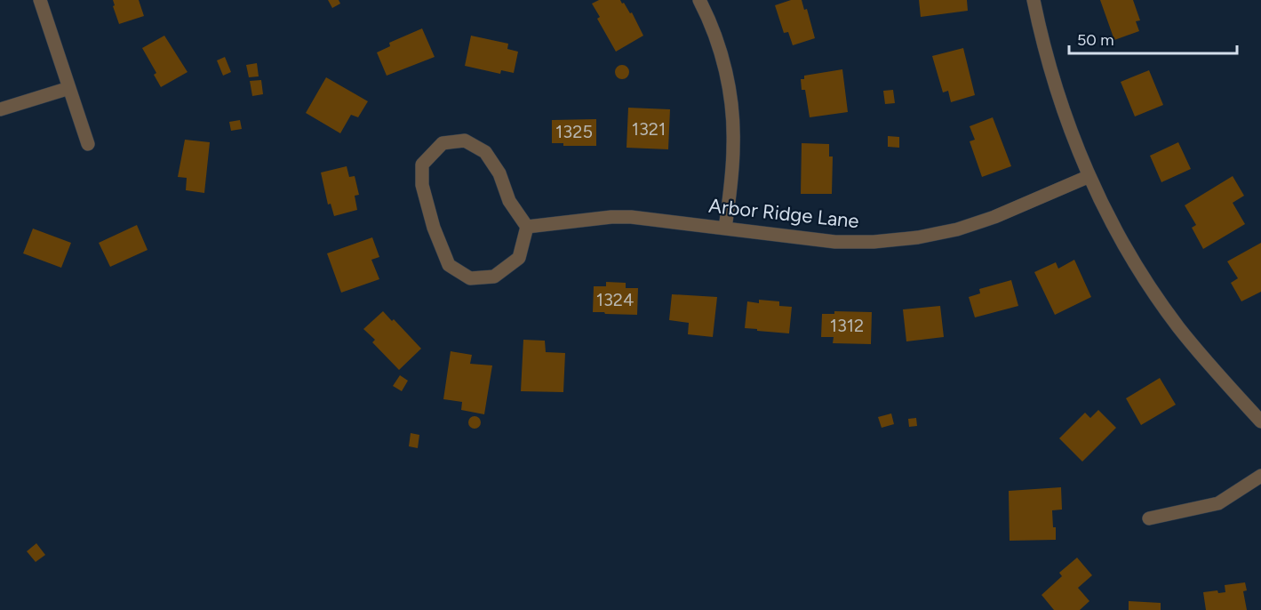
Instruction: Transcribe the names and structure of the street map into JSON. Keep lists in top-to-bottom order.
{
  "streets": {
    "street": ["Arbor Ridge Lane"]
  },
  "house_numbers": [
    "1321",
    "1325",
    "1324",
    "1312"
  ],
  "scale_bar": "50 m"
}
